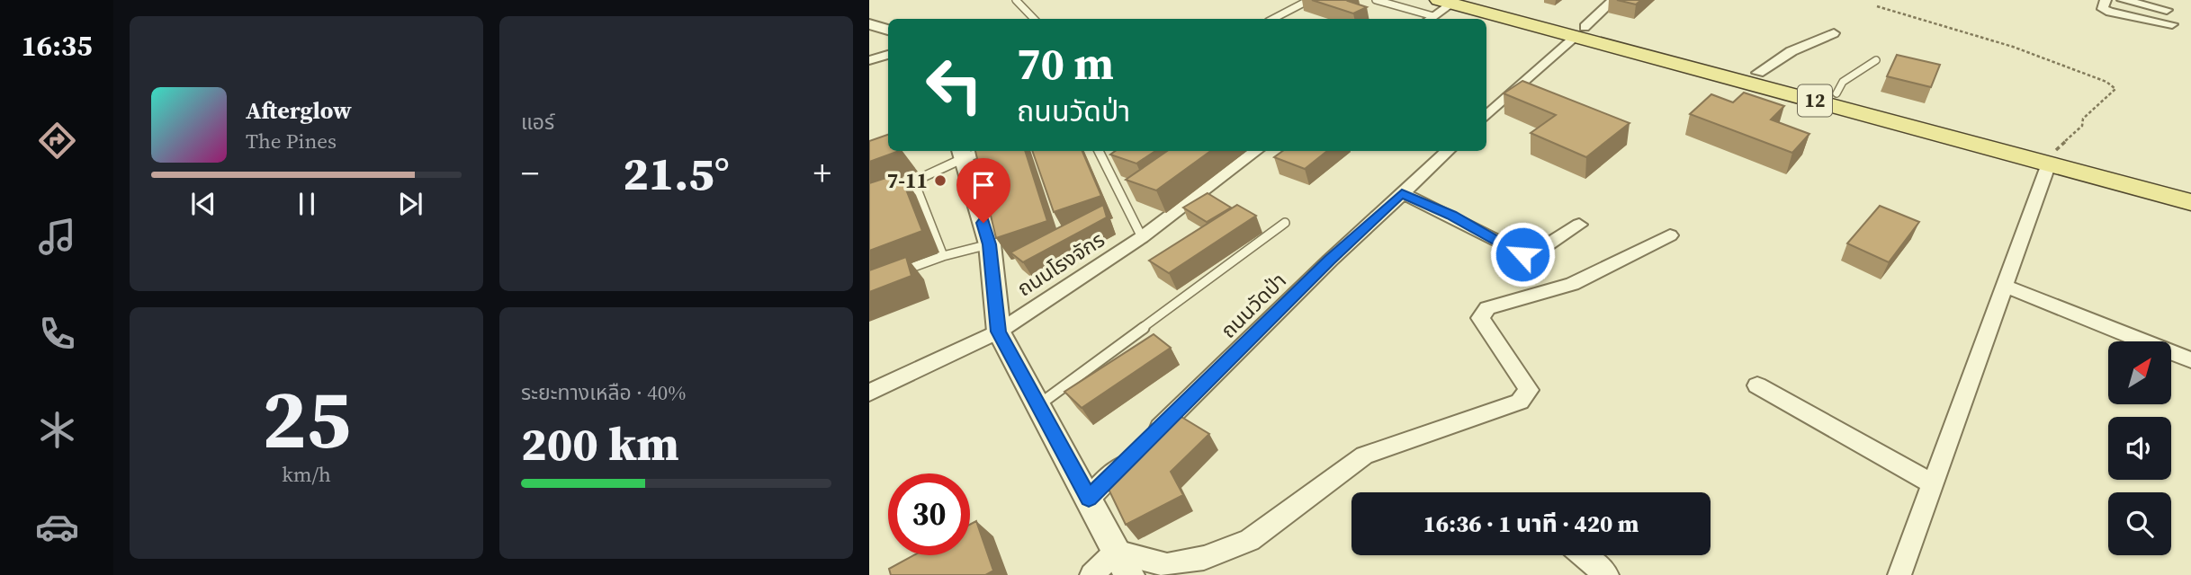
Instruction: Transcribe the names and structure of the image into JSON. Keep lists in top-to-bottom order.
{
  "streets": {
    "main road": ["12"],
    "street": ["ถนนโรงจักร", "ถนนวัดป่า"]
  },
  "places": ["7-11"],
  "north": "top right",
  "page": {
    "tabs": "16:35",
    "tile": [
      "แอร์",
      ["25", "km/h"],
      ["ระยะทางเหลือ · 40%", "200 km"]
    ],
    "turn": ["70 m", "ถนนวัดป่า"],
    "song": ["Afterglow", "The Pines"],
    "heat": ["−", "21.5°", "+"],
    "limit": "30",
    "trip": "16:36 · 1 นาที · 420 m"
  }
}
